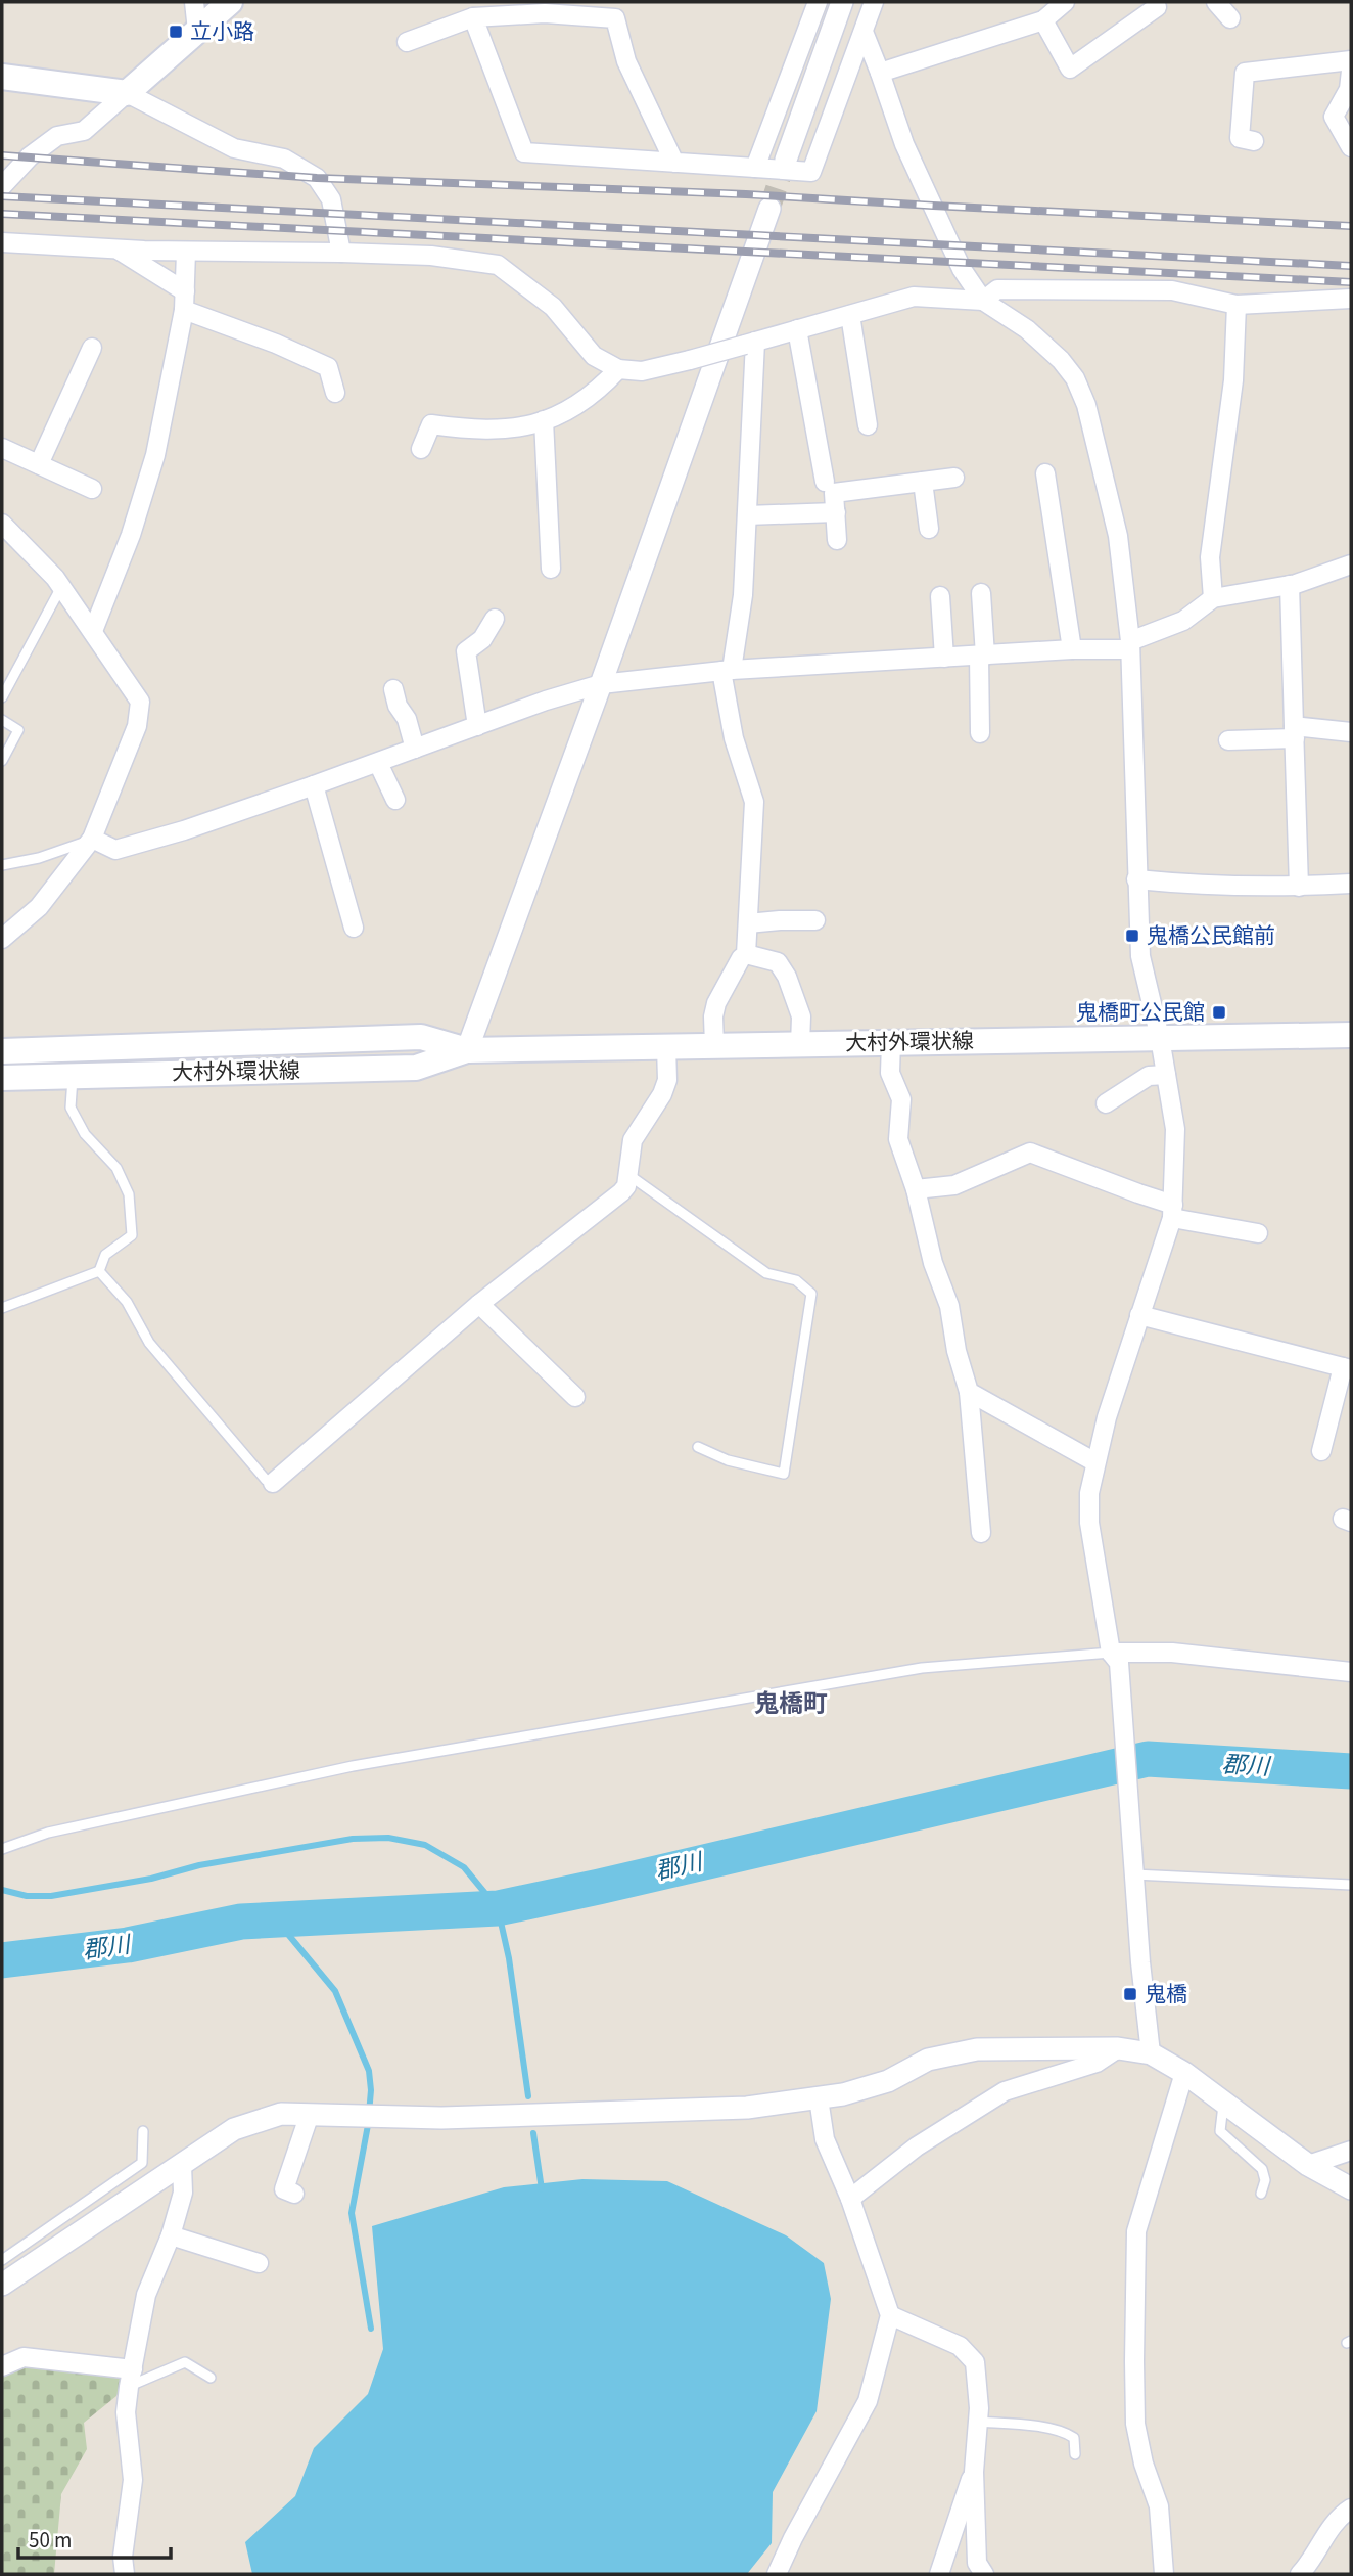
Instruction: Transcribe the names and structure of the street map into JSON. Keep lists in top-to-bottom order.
{
  "streets": {
    "main road": ["大村外環状線"]
  },
  "districts": ["鬼橋町"],
  "water": ["郡川"],
  "places": {
    "transit": [
      "立小路",
      "鬼橋公民館前",
      "鬼橋町公民館",
      "鬼橋"
    ]
  },
  "scale_bar": "50 m"
}
